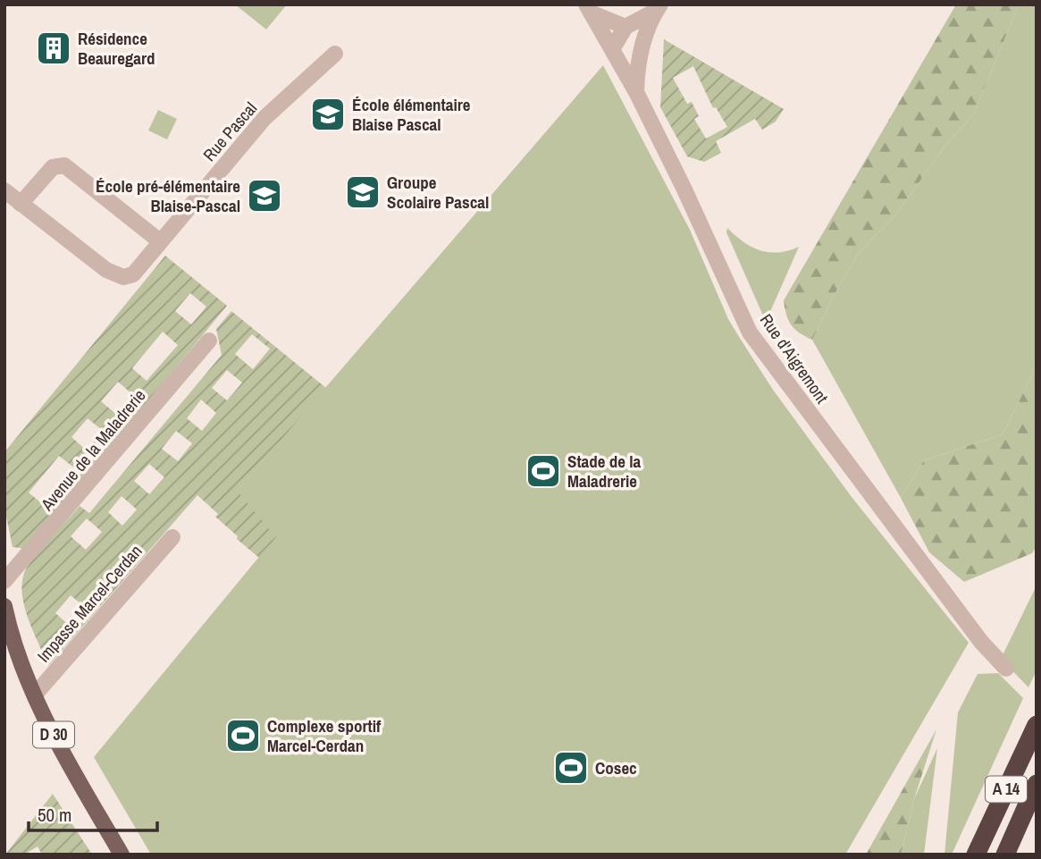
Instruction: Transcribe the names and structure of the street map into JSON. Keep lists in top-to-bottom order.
{
  "streets": {
    "highway": ["A 14"],
    "main road": ["D 30"],
    "street": [
      "Rue Pascal",
      "Rue d'Aigremont",
      "Avenue de la Maladrerie",
      "Impasse Marcel-Cerdan"
    ]
  },
  "crossings": [
    ["Impasse Marcel-Cerdan", "D 30"]
  ],
  "places": {
    "building": ["Résidence Beauregard"],
    "school or university": ["École élémentaire Blaise Pascal", "Groupe Scolaire Pascal", "École pré-élémentaire Blaise-Pascal"],
    "sports": ["Stade de la Maladrerie", "Complexe sportif Marcel-Cerdan", "Cosec"]
  },
  "scale_bar": "50 m"
}
